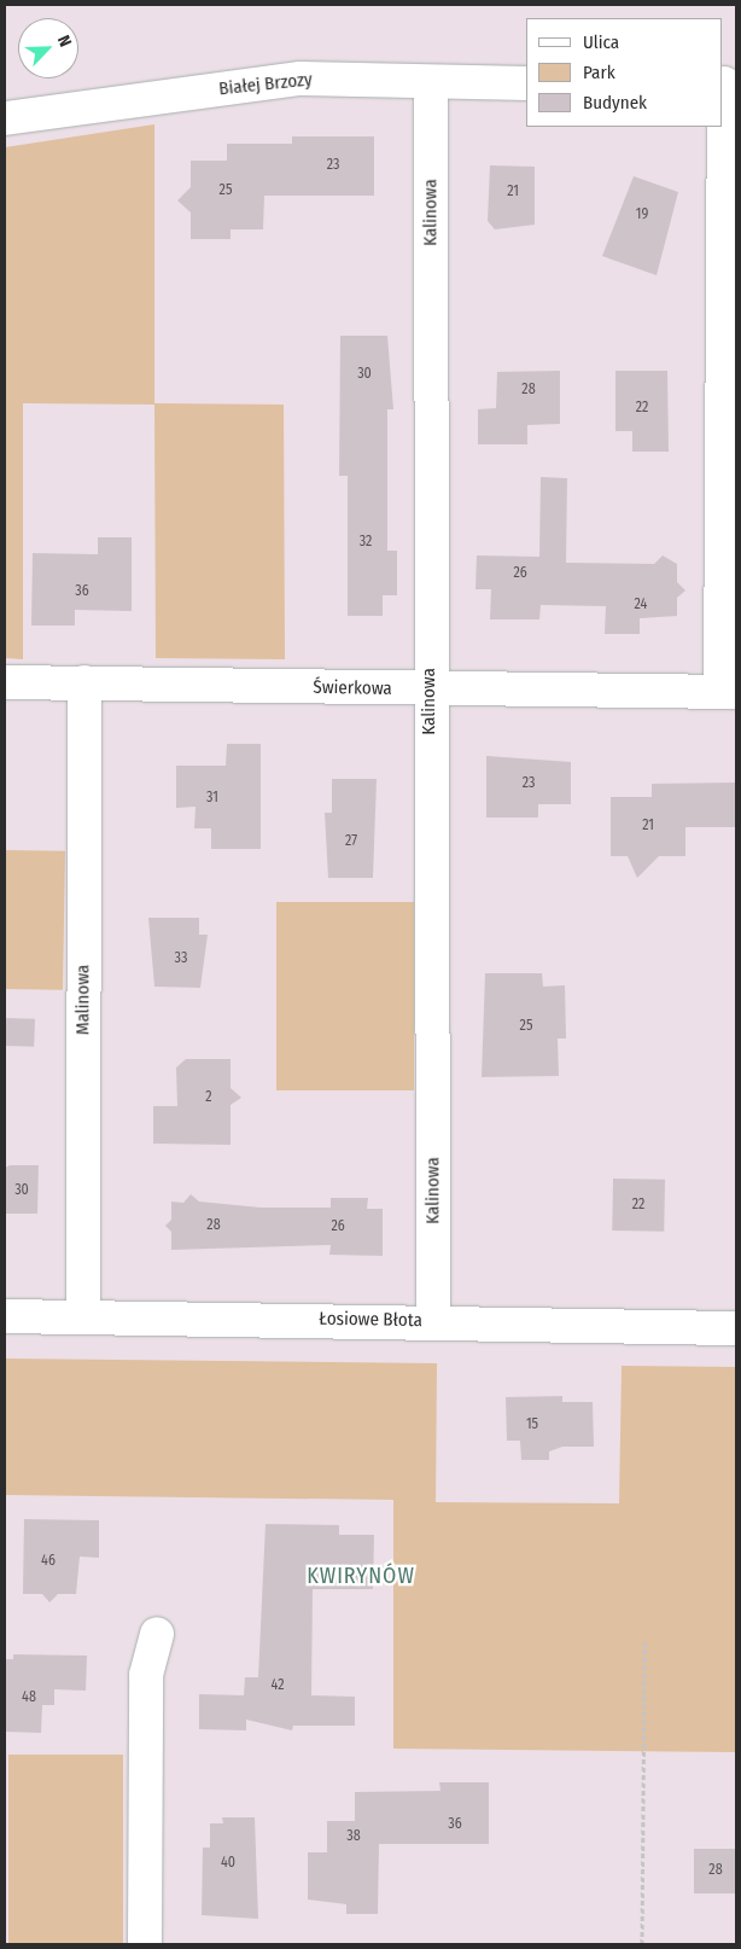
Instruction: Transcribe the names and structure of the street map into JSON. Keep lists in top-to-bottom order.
{
  "streets": {
    "street": [
      "Białej Brzozy",
      "Kalinowa",
      "Świerkowa",
      "Malinowa",
      "Łosiowe Błota"
    ]
  },
  "crossings": [
    ["Białej Brzozy", "Kalinowa"],
    ["Kalinowa", "Świerkowa"],
    ["Kalinowa", "Łosiowe Błota"],
    ["Świerkowa", "Malinowa"],
    ["Malinowa", "Łosiowe Błota"]
  ],
  "districts": ["KWIRYNÓW"],
  "house_numbers": [
    "23",
    "25",
    "21",
    "19",
    "30",
    "28",
    "22",
    "32",
    "26",
    "36",
    "24",
    "23",
    "31",
    "21",
    "27",
    "33",
    "25",
    "2",
    "30",
    "22",
    "28",
    "26",
    "15",
    "46",
    "42",
    "48",
    "36",
    "38",
    "40",
    "28"
  ],
  "legend": ["Ulica", "Park", "Budynek"],
  "north": "top right"
}
